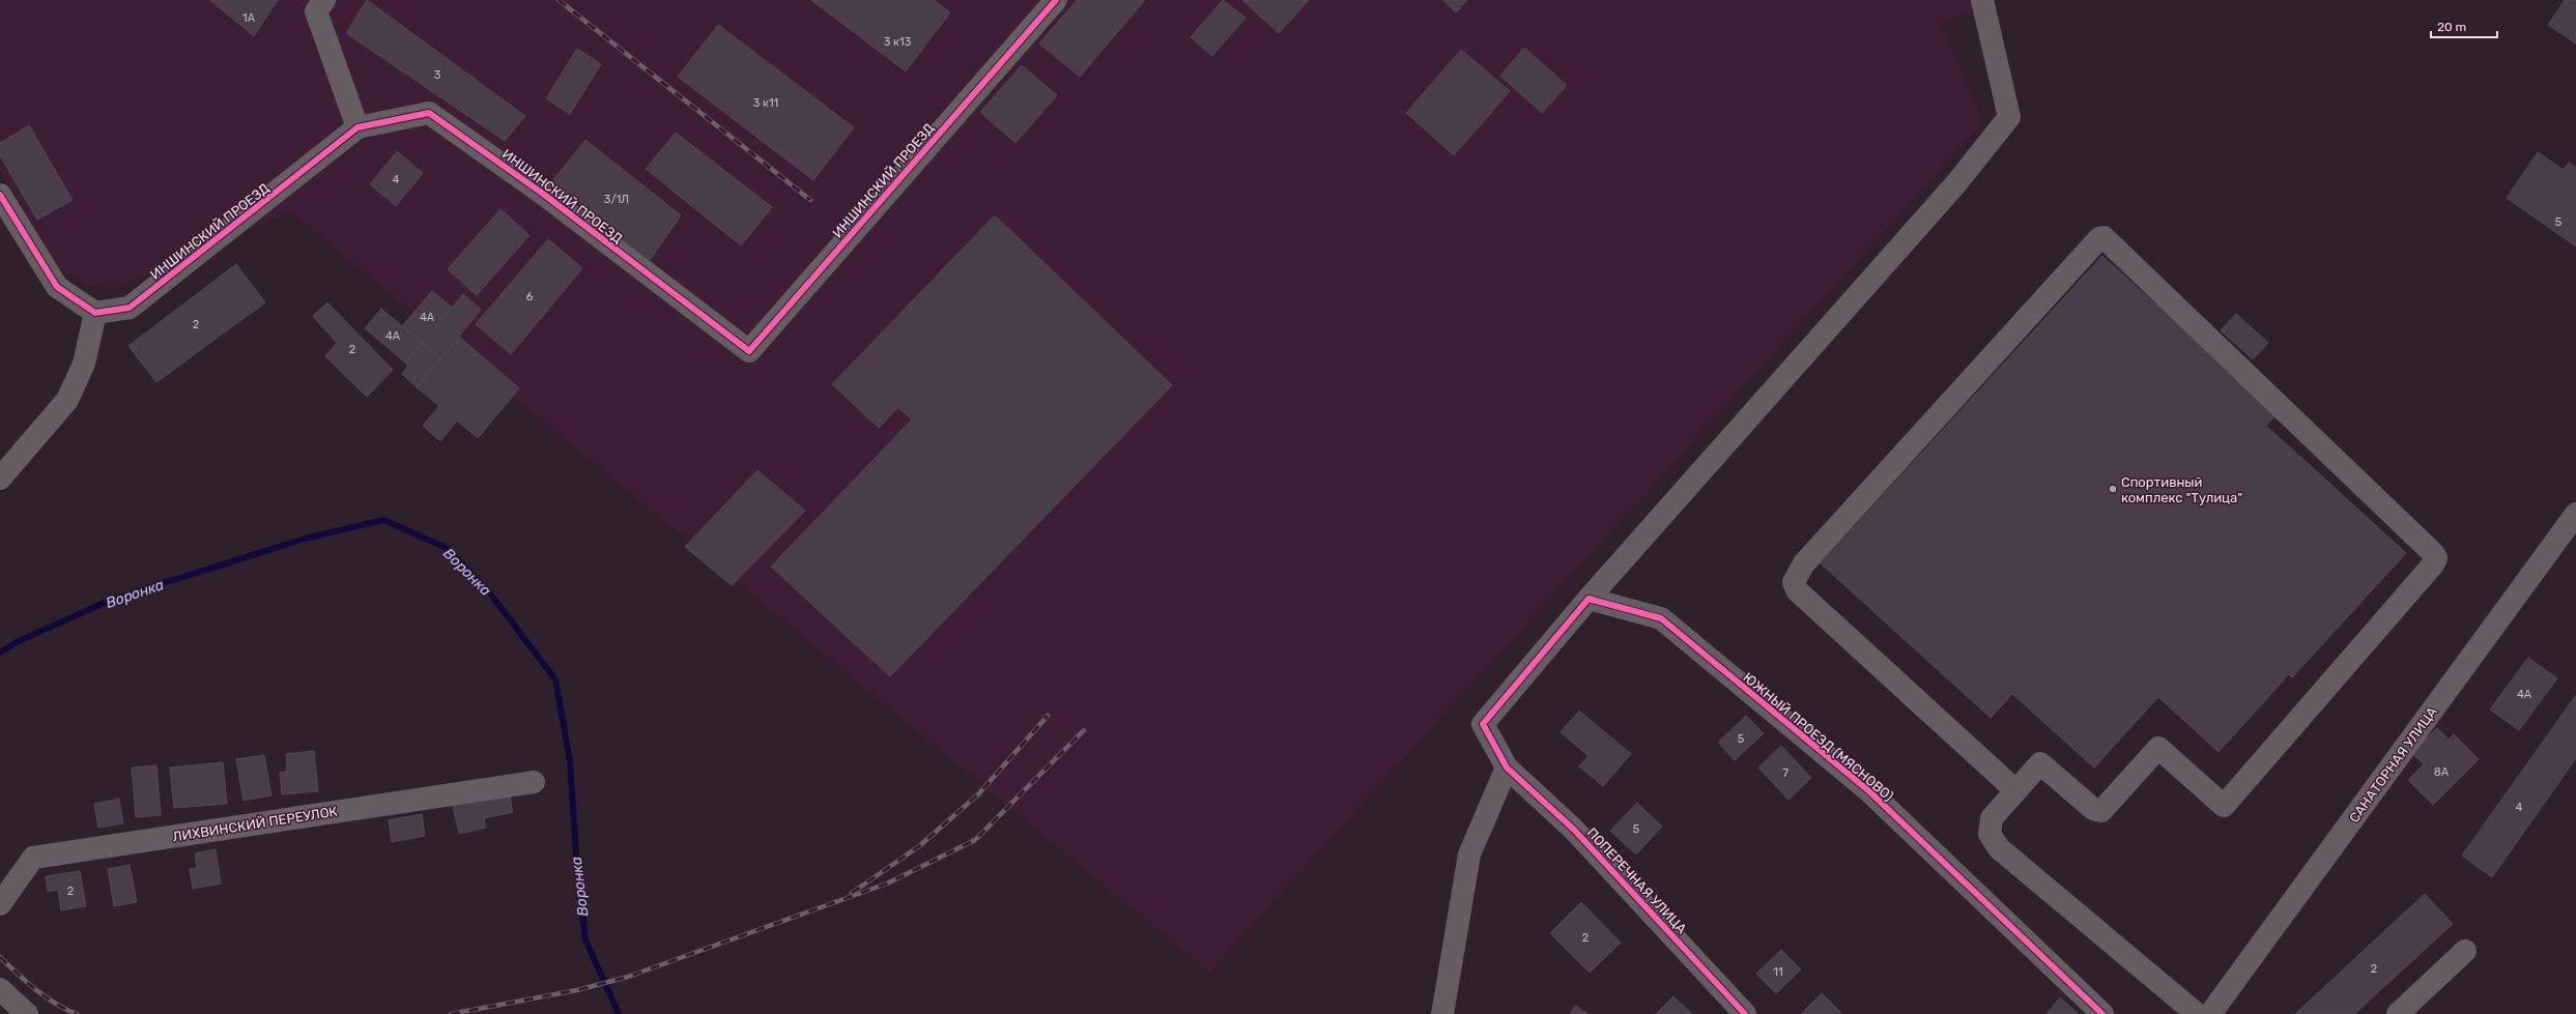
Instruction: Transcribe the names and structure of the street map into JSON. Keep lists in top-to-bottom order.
{
  "streets": {
    "street": [
      "ИНШИНСКИЙ ПРОЕЗД",
      "ЮЖНЫЙ ПРОЕЗД (МЯСНОВО)",
      "САНАТОРНАЯ УЛИЦА",
      "ЛИХВИНСКИЙ ПЕРЕУЛОК",
      "ПОПЕРЕЧНАЯ УЛИЦА"
    ]
  },
  "crossings": [
    ["ЮЖНЫЙ ПРОЕЗД (МЯСНОВО)", "ПОПЕРЕЧНАЯ УЛИЦА"]
  ],
  "water": ["Воронка"],
  "places": ["Спортивный комплекс \"Тулица\""],
  "house_numbers": [
    "1А",
    "3 к13",
    "3",
    "3 к11",
    "4",
    "3/1Л",
    "5",
    "6",
    "4А",
    "2",
    "4А",
    "2",
    "4А",
    "5",
    "8А",
    "7",
    "4",
    "5",
    "2",
    "2",
    "2",
    "11"
  ],
  "scale_bar": "20 m"
}
